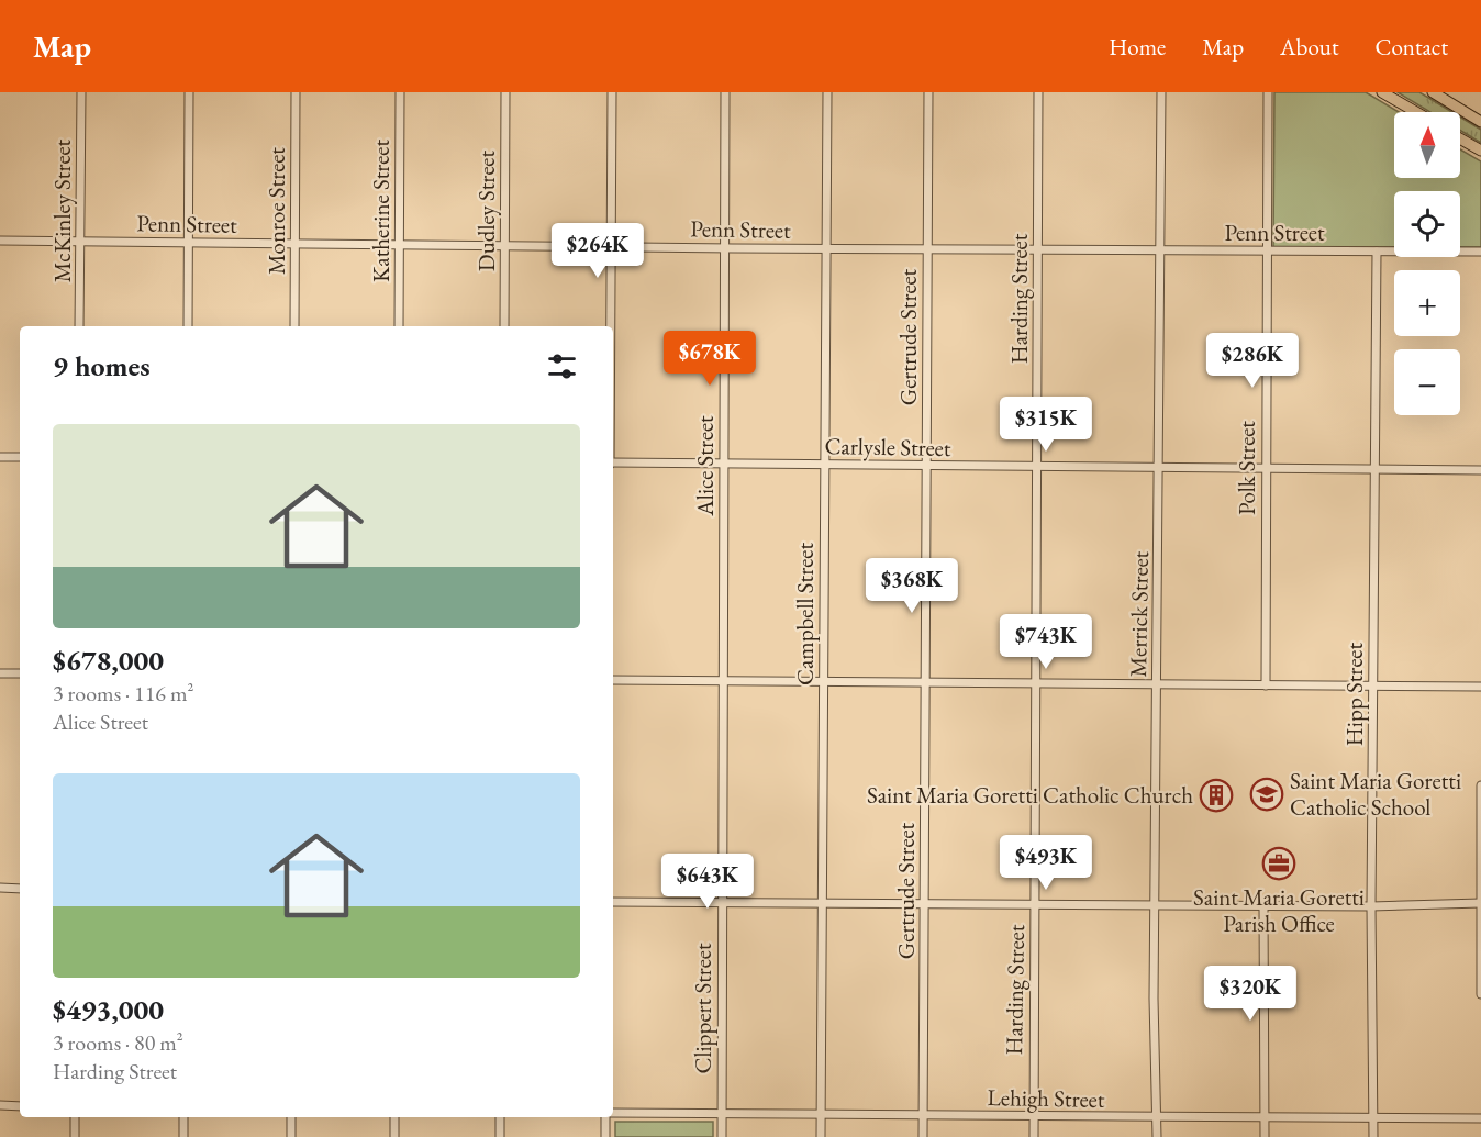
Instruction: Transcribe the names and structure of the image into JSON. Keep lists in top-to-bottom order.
{
  "streets": {
    "street": [
      "McKinley Street",
      "Monroe Street",
      "Katherine Street",
      "Dudley Street",
      "Penn Street",
      "Harding Street",
      "Gertrude Street",
      "Carlysle Street",
      "Alice Street",
      "Polk Street",
      "Campbell Street",
      "Merrick Street",
      "Hipp Street",
      "Clippert Street",
      "Lehigh Street"
    ]
  },
  "crossings": [
    ["McKinley Street", "Penn Street"],
    ["Monroe Street", "Penn Street"],
    ["Katherine Street", "Penn Street"],
    ["Dudley Street", "Penn Street"],
    ["Penn Street", "Harding Street"],
    ["Penn Street", "Gertrude Street"],
    ["Penn Street", "Alice Street"],
    ["Penn Street", "Polk Street"],
    ["Penn Street", "Campbell Street"],
    ["Penn Street", "Merrick Street"],
    ["Penn Street", "Hipp Street"],
    ["Harding Street", "Carlysle Street"],
    ["Harding Street", "Lehigh Street"],
    ["Gertrude Street", "Carlysle Street"],
    ["Gertrude Street", "Lehigh Street"],
    ["Carlysle Street", "Alice Street"],
    ["Carlysle Street", "Polk Street"],
    ["Carlysle Street", "Campbell Street"],
    ["Carlysle Street", "Merrick Street"],
    ["Carlysle Street", "Hipp Street"],
    ["Alice Street", "Clippert Street"],
    ["Campbell Street", "Lehigh Street"],
    ["Merrick Street", "Lehigh Street"],
    ["Hipp Street", "Lehigh Street"],
    ["Clippert Street", "Lehigh Street"]
  ],
  "places": {
    "school or university": ["Saint Maria Goretti Catholic School"],
    "building": ["Saint Maria Goretti Catholic Church"],
    "office": ["Saint Maria Goretti Parish Office"]
  },
  "north": "top",
  "page": {
    "header": "Map",
    "nav": [
      "Home",
      "Map",
      "About",
      "Contact"
    ],
    "map_buttons": ["+", "−"],
    "price": [
      "$264K",
      "$678K",
      "$286K",
      "$315K",
      "$368K",
      "$743K",
      "$493K",
      "$643K",
      "$320K"
    ],
    "heading": "9 homes",
    "list": [
      {
        "name": "$678,000",
        "note": "3 rooms · 116 m² · Alice Street"
      },
      {
        "name": "$493,000",
        "note": "3 rooms · 80 m² · Harding Street"
      }
    ]
  }
}
